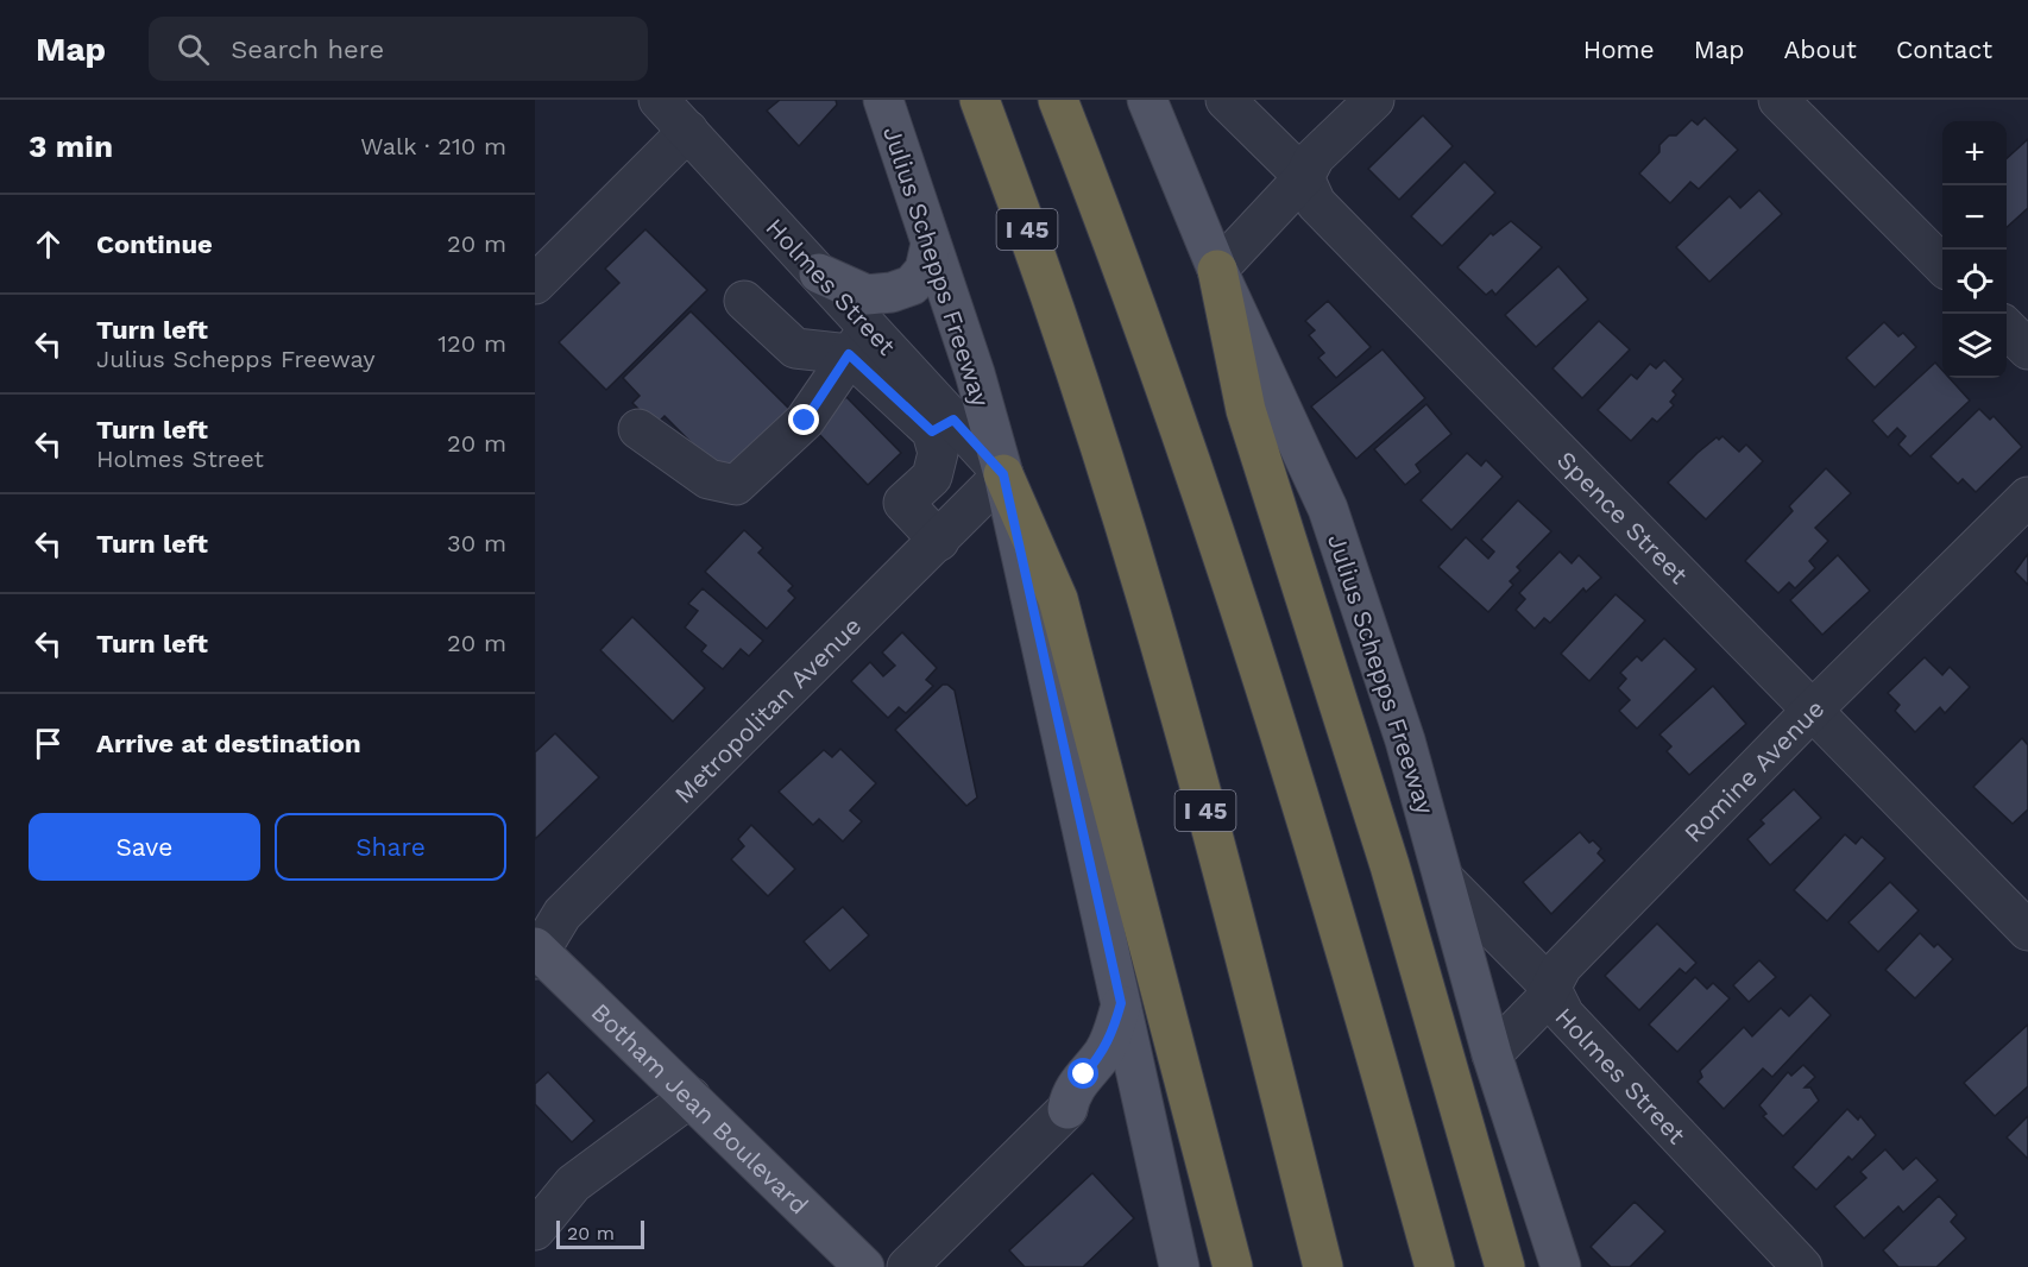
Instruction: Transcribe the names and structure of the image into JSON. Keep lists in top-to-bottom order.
{
  "streets": {
    "highway": ["I 45"],
    "main road": ["Julius Schepps Freeway", "Botham Jean Boulevard"],
    "street": [
      "Holmes Street",
      "Spence Street",
      "Metropolitan Avenue",
      "Romine Avenue"
    ]
  },
  "crossings": [
    ["Julius Schepps Freeway", "Holmes Street"],
    ["Julius Schepps Freeway", "Metropolitan Avenue"],
    ["Julius Schepps Freeway", "Romine Avenue"],
    ["Holmes Street", "Metropolitan Avenue"],
    ["Holmes Street", "Romine Avenue"],
    ["Spence Street", "Romine Avenue"],
    ["Metropolitan Avenue", "Botham Jean Boulevard"]
  ],
  "scale_bar": "20 m",
  "page": {
    "header": "Map",
    "search": "Search here",
    "nav": [
      "Home",
      "Map",
      "About",
      "Contact"
    ],
    "heading": ["3 min", "Walk · 210 m"],
    "map_buttons": ["+", "−"],
    "list": [
      ["Continue", "20 m"],
      ["Turn left", "Julius Schepps Freeway", "120 m"],
      ["Turn left", "Holmes Street", "20 m"],
      ["Turn left", "30 m"],
      ["Turn left", "20 m"],
      "Arrive at destination"
    ],
    "buttons": ["Save", "Share"],
    "scale": "20 m"
  }
}
